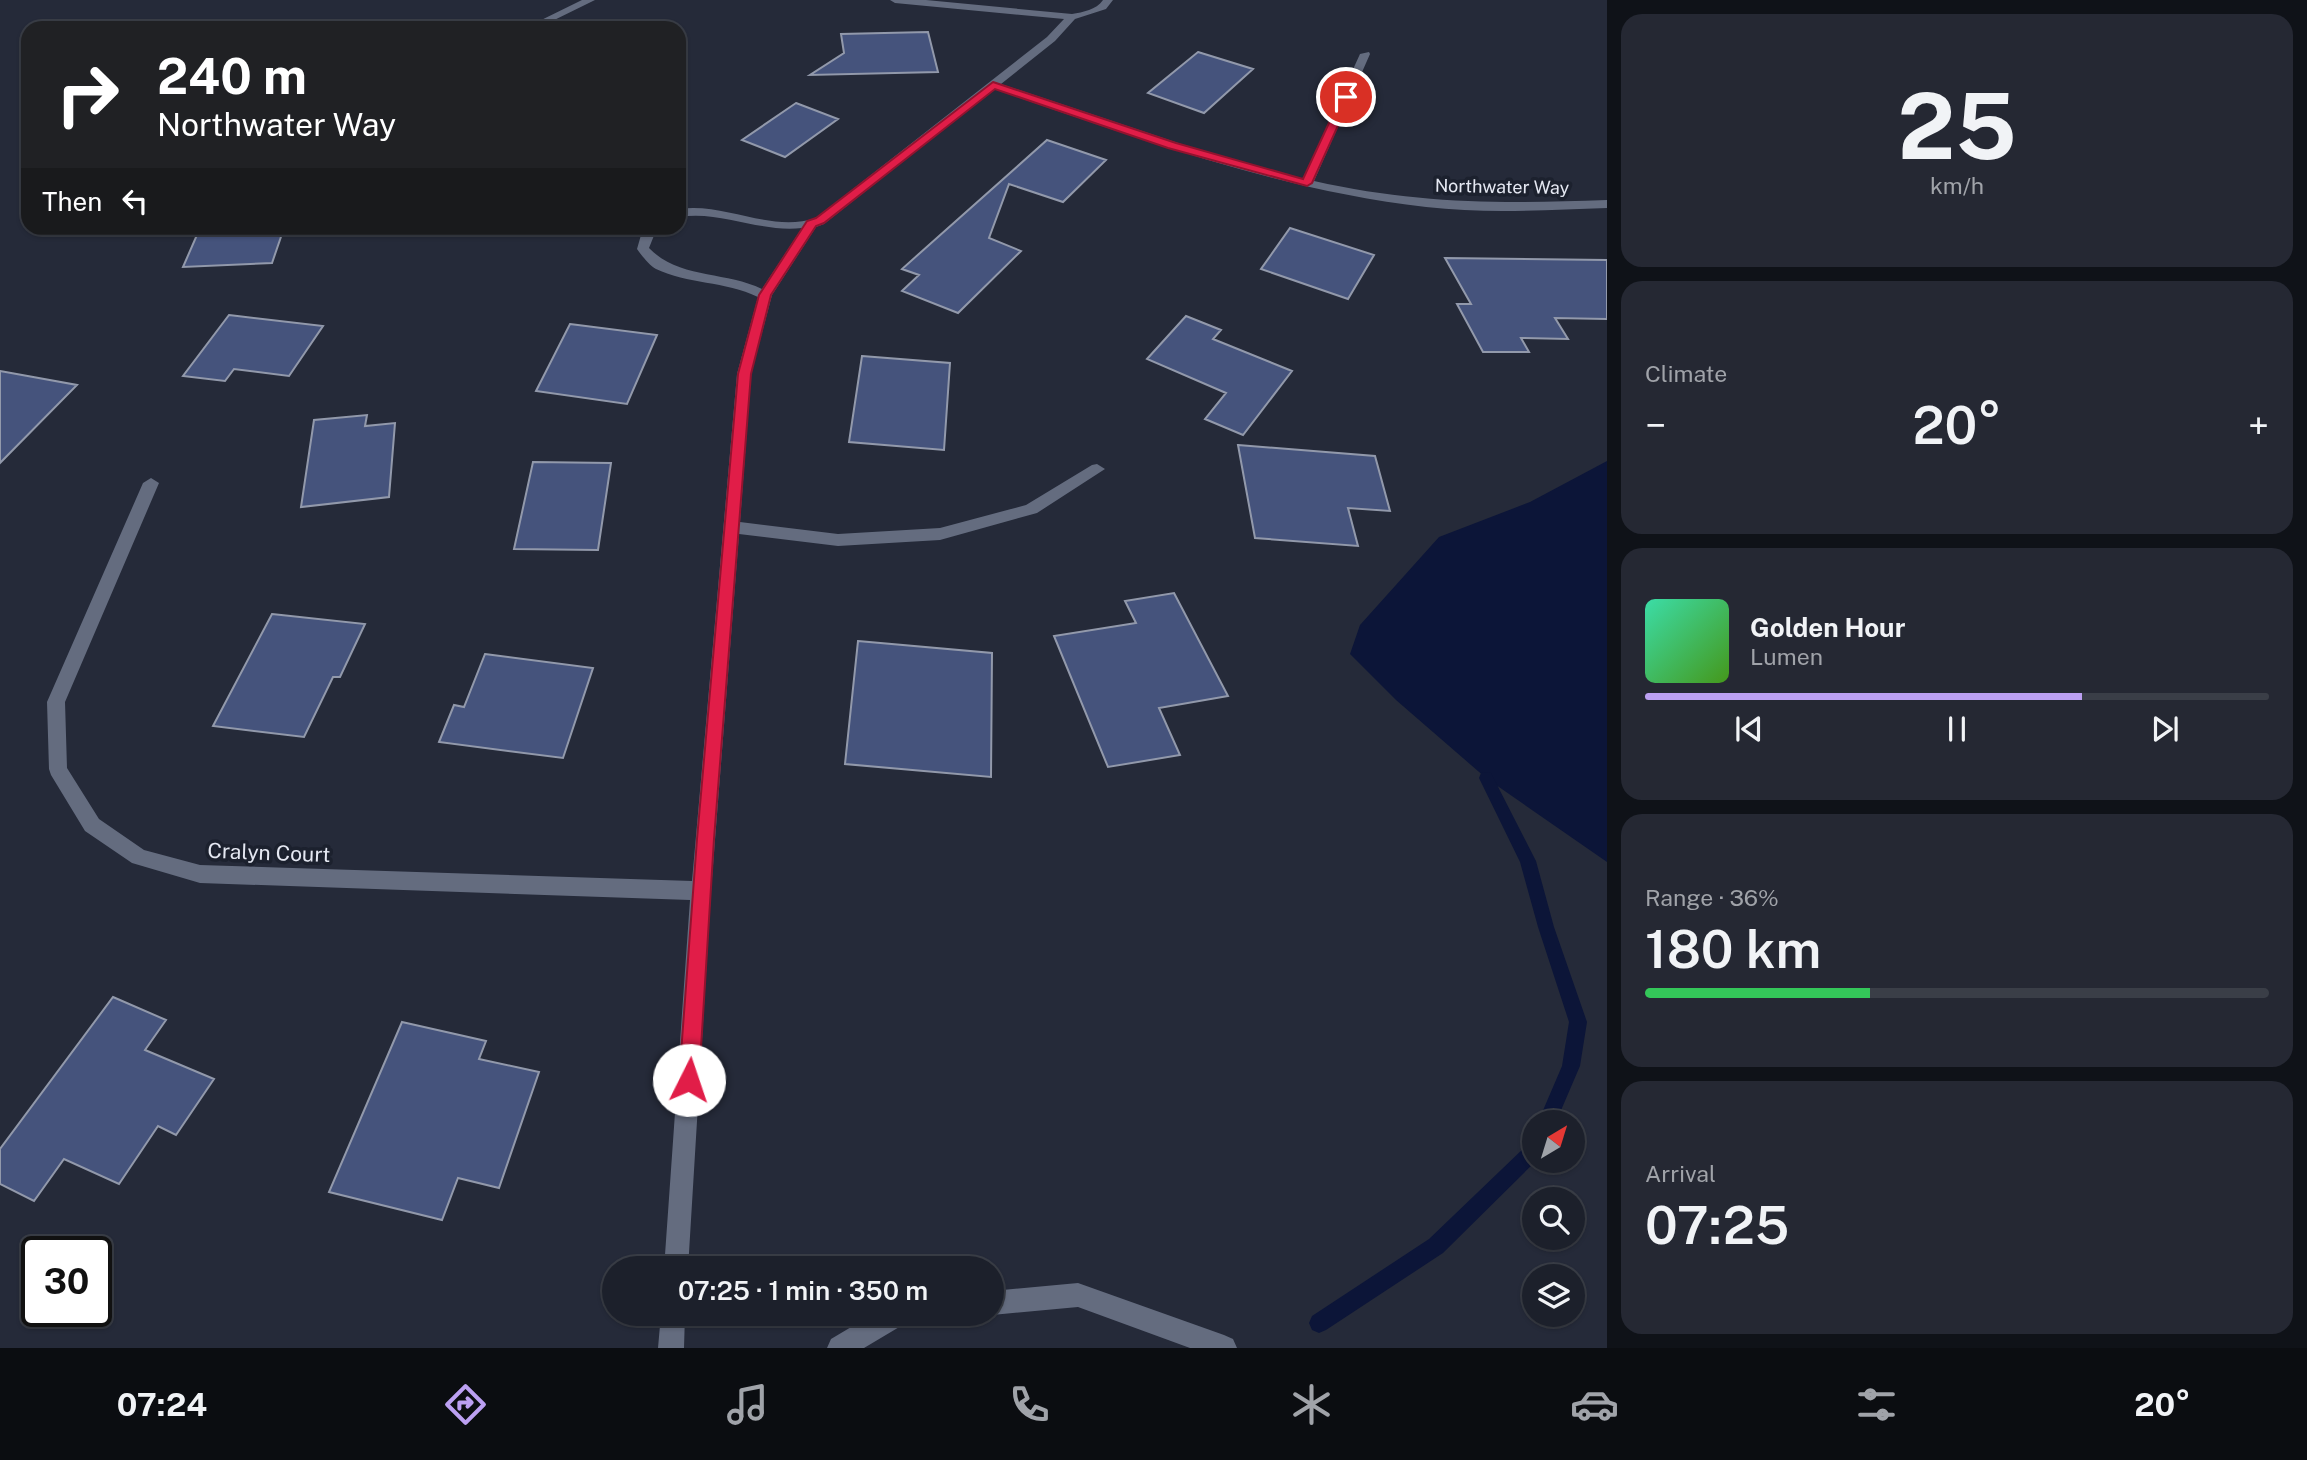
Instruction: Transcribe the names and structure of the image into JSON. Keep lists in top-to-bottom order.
{
  "streets": {
    "street": ["Northwater Way", "Cralyn Court"]
  },
  "north": "top right",
  "page": {
    "tile": [
      ["25", "km/h"],
      "Climate",
      ["Range · 36%", "180 km"],
      ["Arrival", "07:25"]
    ],
    "turn": ["240 m", "Northwater Way"],
    "then": "Then",
    "heat": ["−", "20°", "+"],
    "song": ["Golden Hour", "Lumen"],
    "limit": "30",
    "trip": "07:25 · 1 min · 350 m",
    "tabs": ["07:24", "20°"]
  }
}
